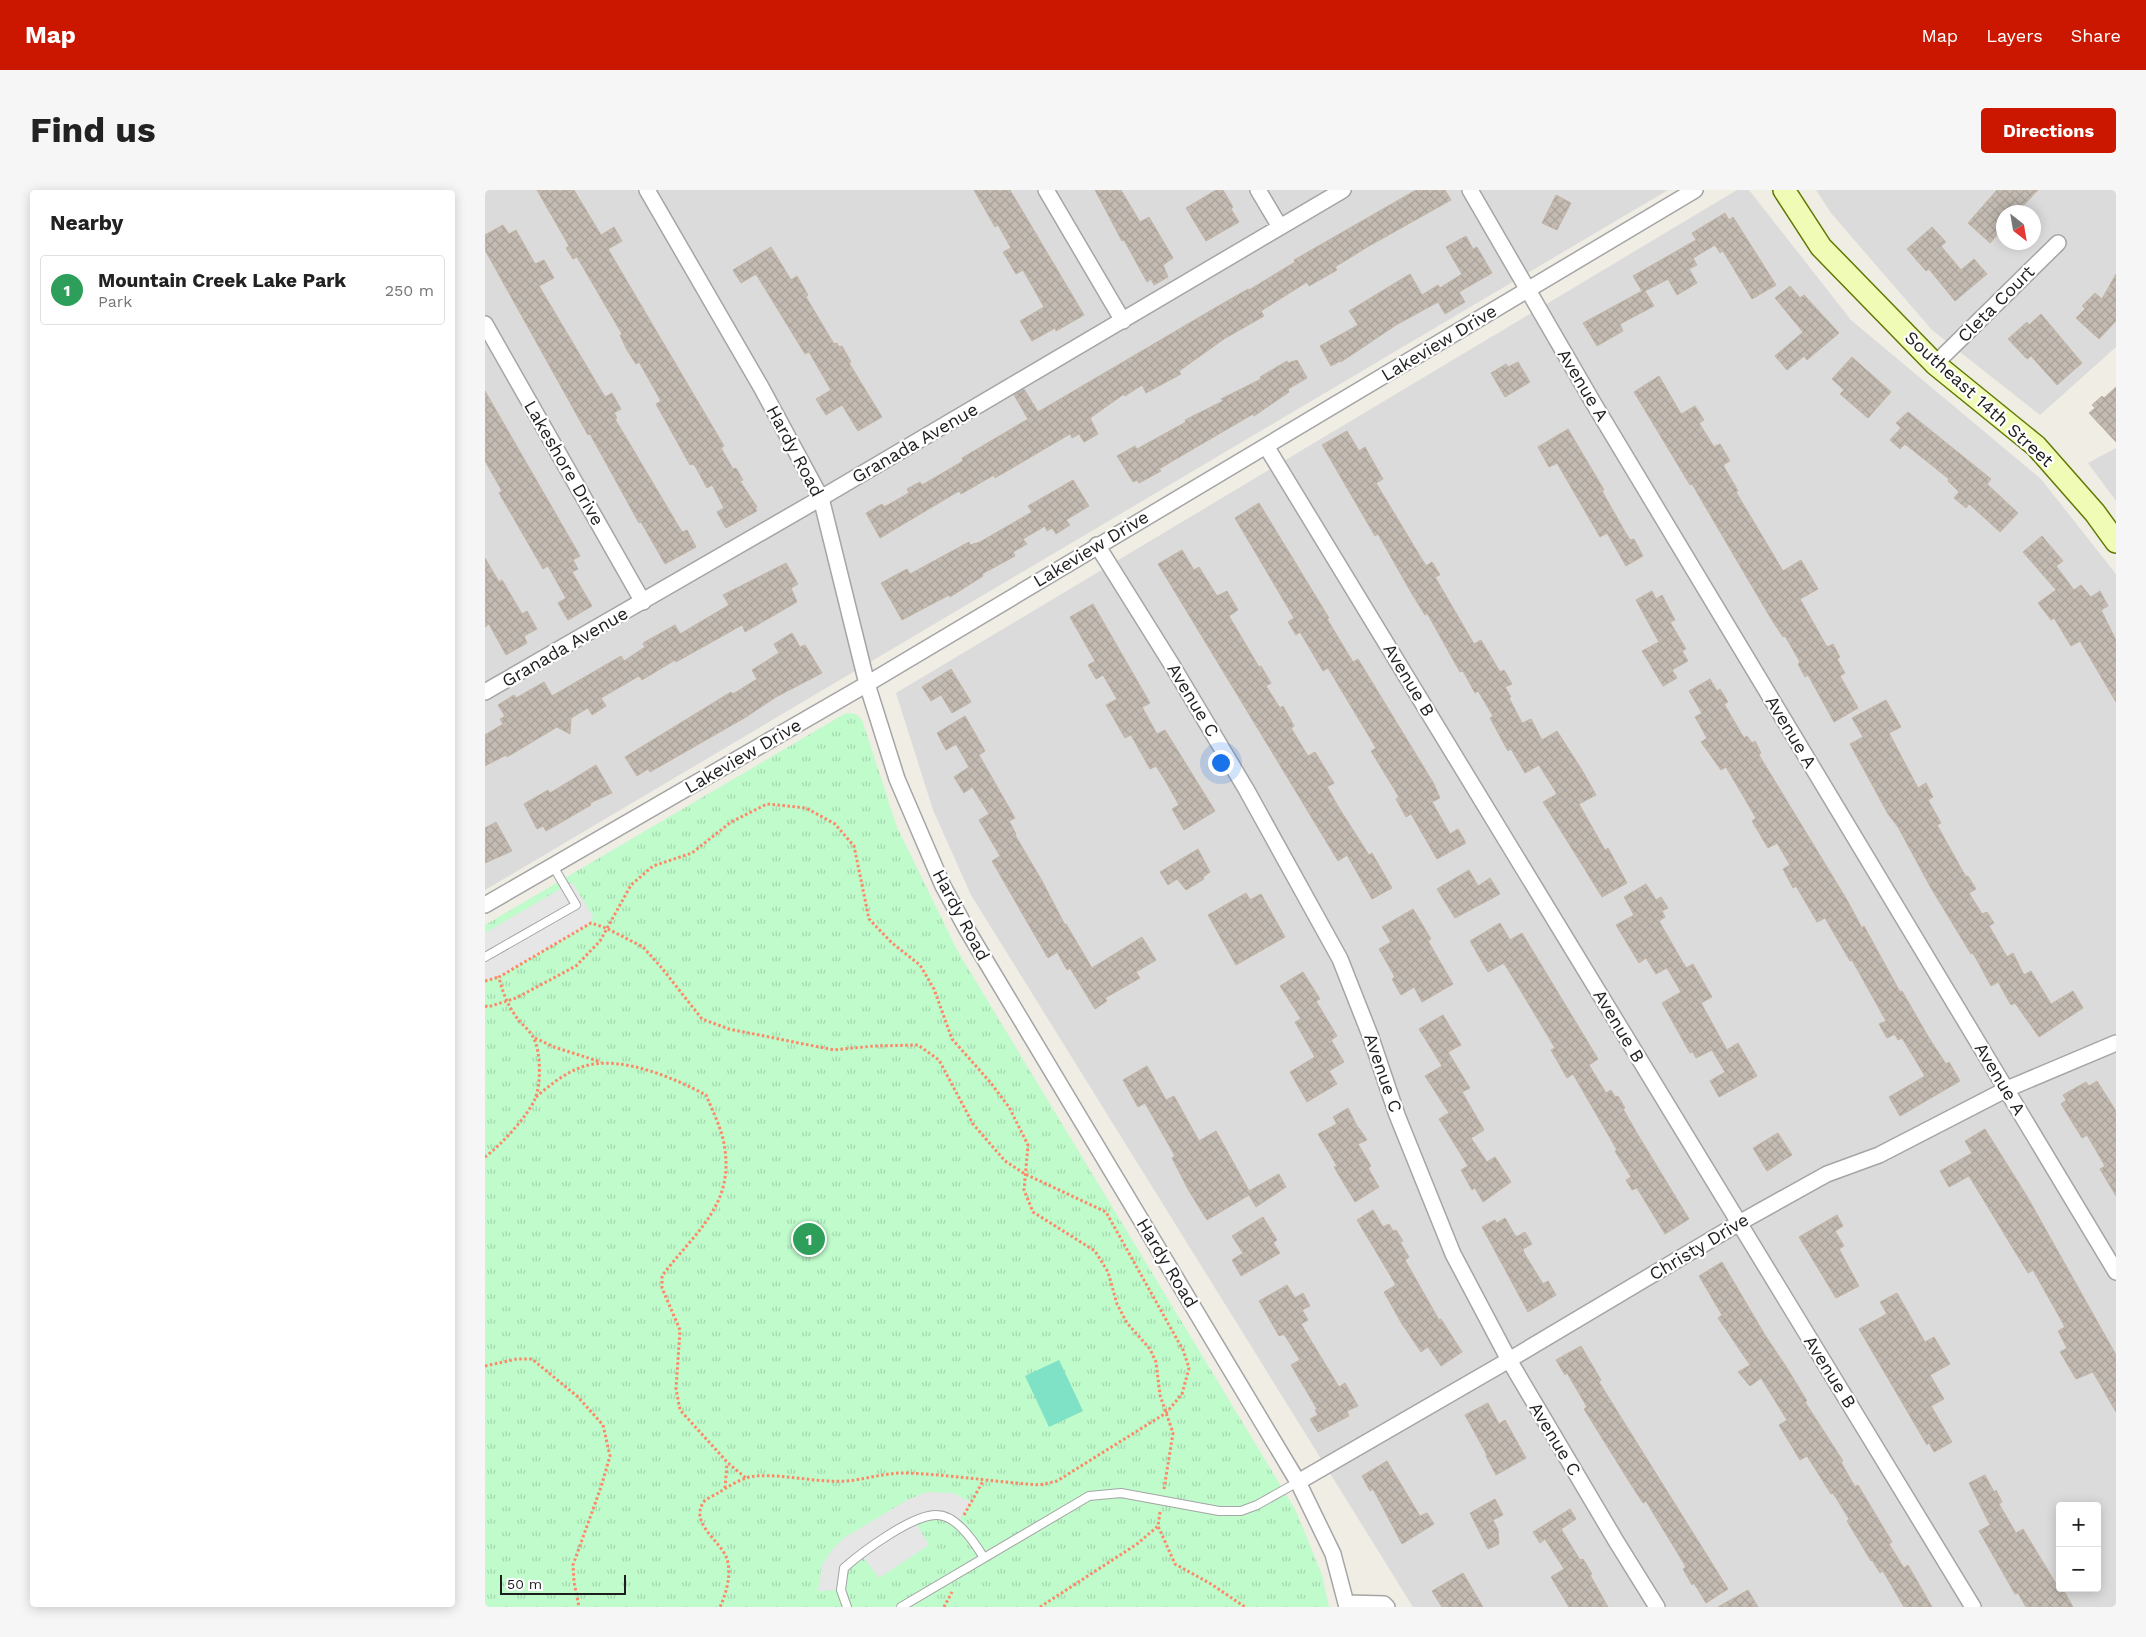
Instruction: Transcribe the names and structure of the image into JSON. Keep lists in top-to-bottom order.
{
  "streets": {
    "street": [
      "Cleta Court",
      "Lakeview Drive",
      "Avenue A",
      "Southeast 14th Street",
      "Granada Avenue",
      "Hardy Road",
      "Lakeshore Drive",
      "Avenue B",
      "Avenue C",
      "Christy Drive"
    ]
  },
  "crossings": [
    ["Cleta Court", "Southeast 14th Street"],
    ["Lakeview Drive", "Avenue A"],
    ["Lakeview Drive", "Hardy Road"],
    ["Lakeview Drive", "Avenue B"],
    ["Lakeview Drive", "Avenue C"],
    ["Avenue A", "Christy Drive"],
    ["Granada Avenue", "Hardy Road"],
    ["Granada Avenue", "Lakeshore Drive"],
    ["Hardy Road", "Christy Drive"],
    ["Avenue B", "Christy Drive"],
    ["Avenue C", "Christy Drive"]
  ],
  "scale_bar": "50 m",
  "north": "bottom right",
  "page": {
    "header": "Map",
    "nav": ["Map", "Layers", "Share"],
    "buttons": "Directions",
    "title": "Find us",
    "heading": "Nearby",
    "list": [
      {
        "mark": "1",
        "name": "Mountain Creek Lake Park",
        "note": "Park",
        "value": "250 m"
      }
    ],
    "pins": "1",
    "map_buttons": ["+", "−"],
    "scale": "50 m"
  }
}
